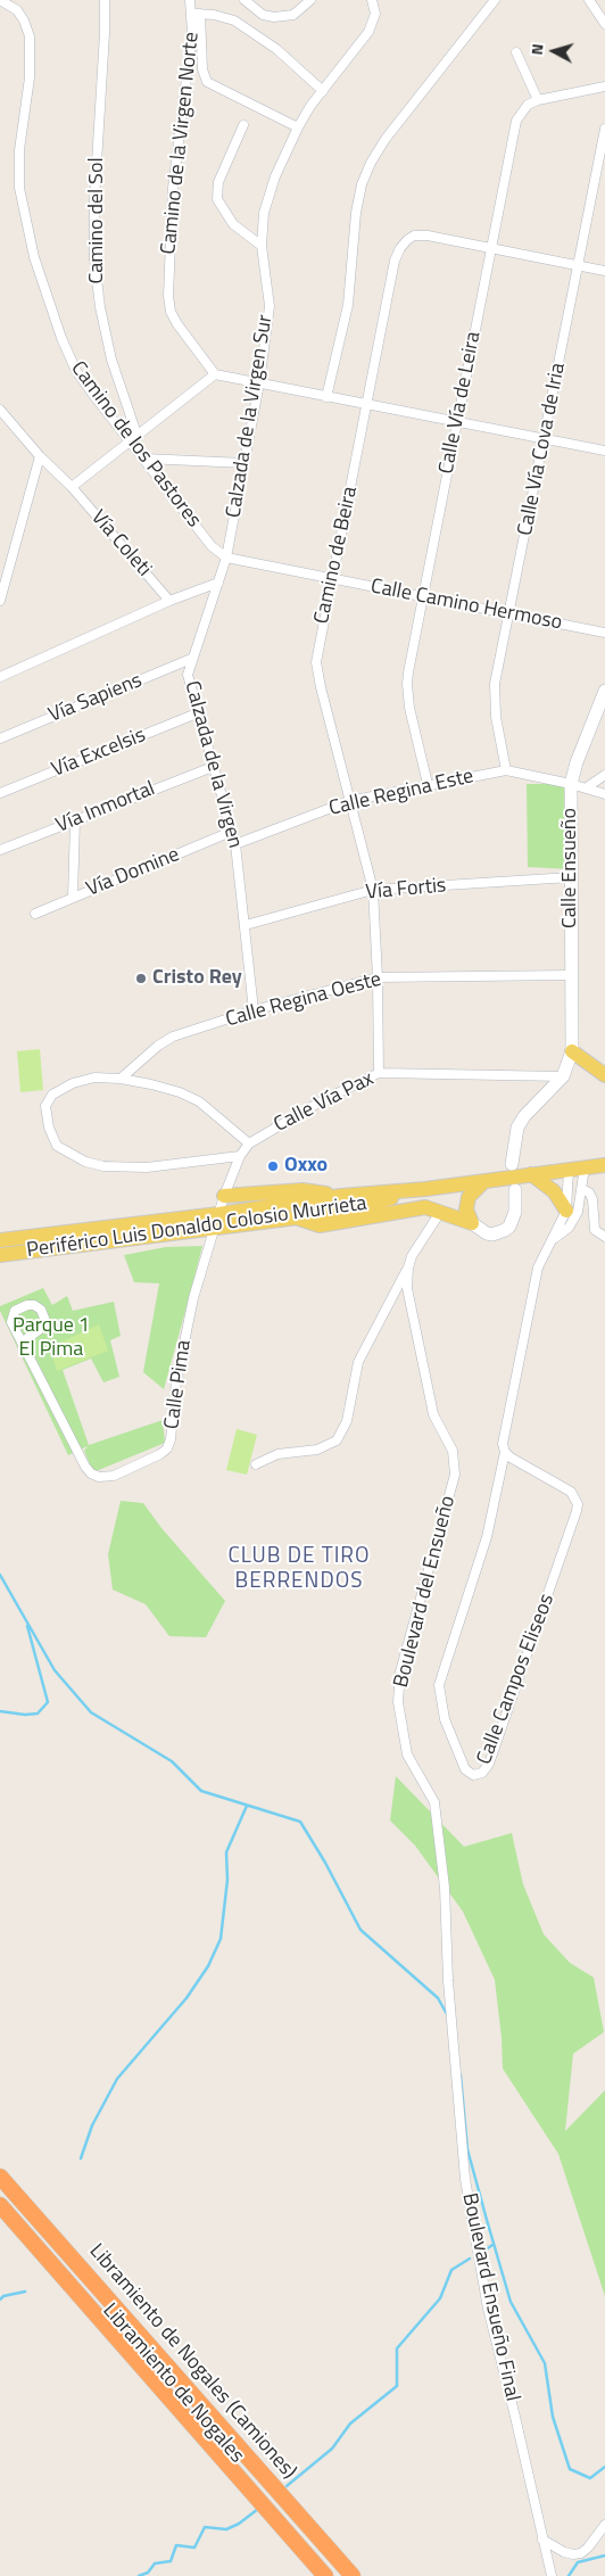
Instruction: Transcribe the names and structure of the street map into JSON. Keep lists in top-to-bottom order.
{
  "streets": {
    "highway": ["Libramiento de Nogales (Camiones)", "Libramiento de Nogales"],
    "main road": ["Periférico Luis Donaldo Colosio Murrieta"],
    "street": [
      "Camino de la Virgen Norte",
      "Camino del Sol",
      "Calle Vía de Leira",
      "Calzada de la Virgen Sur",
      "Camino de los Pastores",
      "Calle Vía Cova de Iria",
      "Vía Coleti",
      "Camino de Beira",
      "Calle Camino Hermoso",
      "Vía Sapiens",
      "Vía Excelsis",
      "Calzada de la Virgen",
      "Calle Regina Este",
      "Vía Inmortal",
      "Calle Ensueño",
      "Vía Domine",
      "Vía Fortis",
      "Calle Regina Oeste",
      "Calle Vía Pax",
      "Calle Pima",
      "Boulevard del Ensueño",
      "Calle Campos Eliseos",
      "Boulevard Ensueño Final"
    ]
  },
  "crossings": [
    ["Camino del Sol", "Camino de los Pastores"],
    ["Calle Vía de Leira", "Camino de Beira"],
    ["Calle Vía de Leira", "Calle Camino Hermoso"],
    ["Calle Vía de Leira", "Calle Regina Este"],
    ["Calzada de la Virgen Sur", "Camino de los Pastores"],
    ["Calzada de la Virgen Sur", "Calle Camino Hermoso"],
    ["Calzada de la Virgen Sur", "Calzada de la Virgen"],
    ["Camino de los Pastores", "Calle Camino Hermoso"],
    ["Camino de los Pastores", "Calzada de la Virgen"],
    ["Calle Vía Cova de Iria", "Camino de Beira"],
    ["Calle Vía Cova de Iria", "Calle Camino Hermoso"],
    ["Calle Vía Cova de Iria", "Calle Regina Este"],
    ["Camino de Beira", "Calle Camino Hermoso"],
    ["Camino de Beira", "Calle Regina Este"],
    ["Camino de Beira", "Vía Fortis"],
    ["Camino de Beira", "Calle Regina Oeste"],
    ["Camino de Beira", "Calle Vía Pax"],
    ["Calle Camino Hermoso", "Calzada de la Virgen"],
    ["Vía Sapiens", "Calzada de la Virgen"],
    ["Vía Excelsis", "Calzada de la Virgen"],
    ["Calzada de la Virgen", "Calle Regina Este"],
    ["Calzada de la Virgen", "Vía Inmortal"],
    ["Calzada de la Virgen", "Vía Domine"],
    ["Calzada de la Virgen", "Vía Fortis"],
    ["Calzada de la Virgen", "Calle Regina Oeste"],
    ["Calle Regina Este", "Calle Ensueño"],
    ["Calle Ensueño", "Vía Fortis"],
    ["Calle Ensueño", "Calle Regina Oeste"],
    ["Calle Vía Pax", "Periférico Luis Donaldo Colosio Murrieta"],
    ["Calle Vía Pax", "Calle Pima"],
    ["Periférico Luis Donaldo Colosio Murrieta", "Calle Pima"],
    ["Periférico Luis Donaldo Colosio Murrieta", "Calle Campos Eliseos"],
    ["Boulevard del Ensueño", "Boulevard Ensueño Final"]
  ],
  "districts": ["CLUB DE TIRO BERRENDOS"],
  "parks": ["Parque 1 El Pima"],
  "places": ["Cristo Rey", "Oxxo"],
  "north": "left"
}
